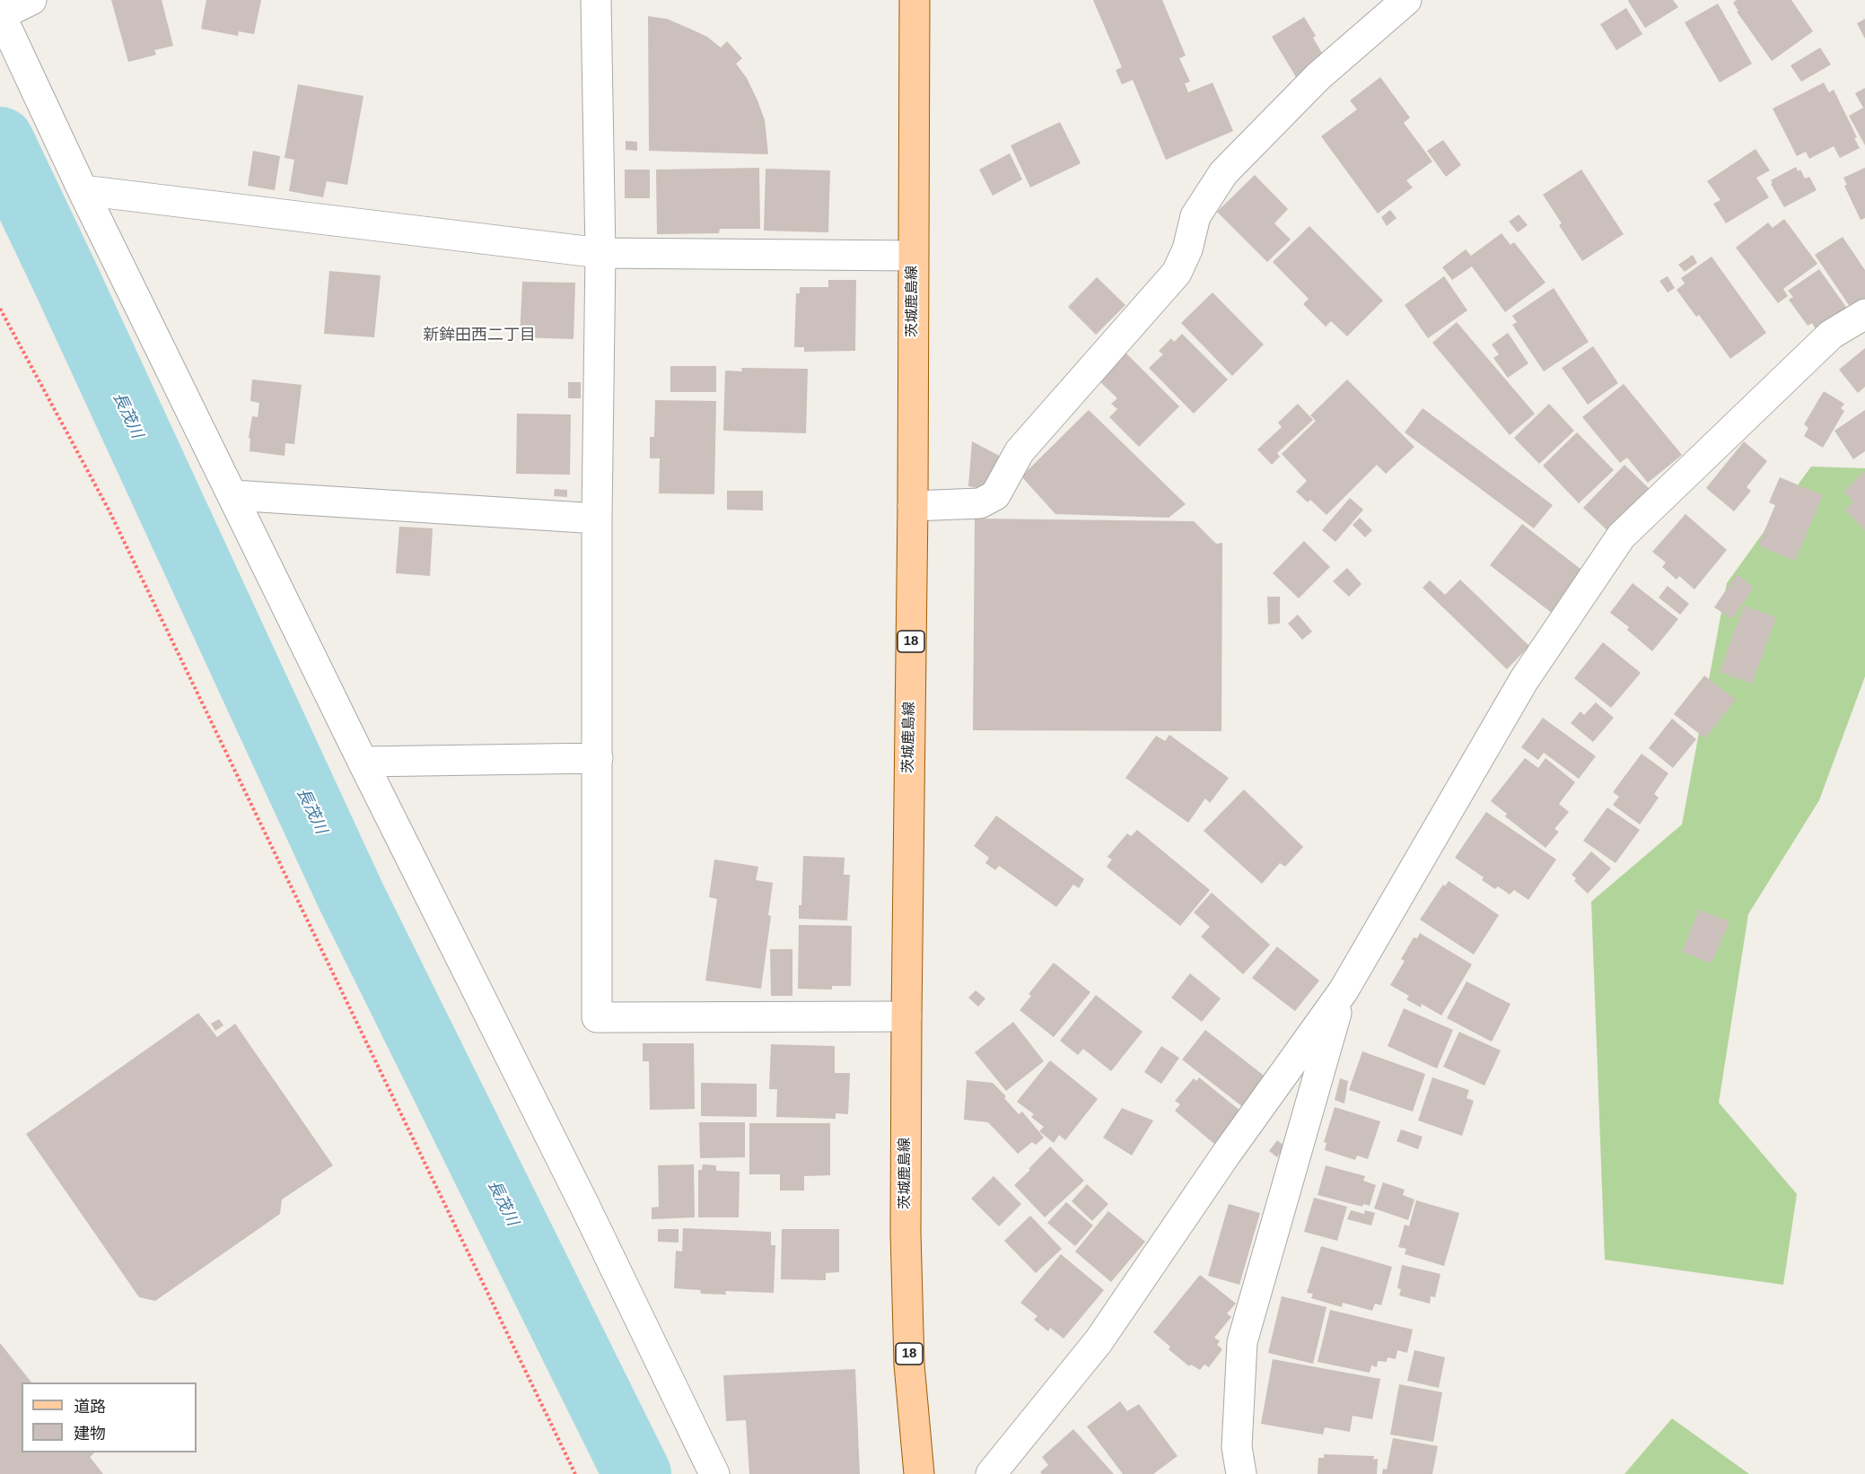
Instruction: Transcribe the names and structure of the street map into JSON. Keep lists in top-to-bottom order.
{
  "streets": {
    "main road": ["茨城鹿島線", "18"]
  },
  "districts": ["新鉾田西二丁目"],
  "water": ["長茂川"],
  "legend": ["道路", "建物"]
}
